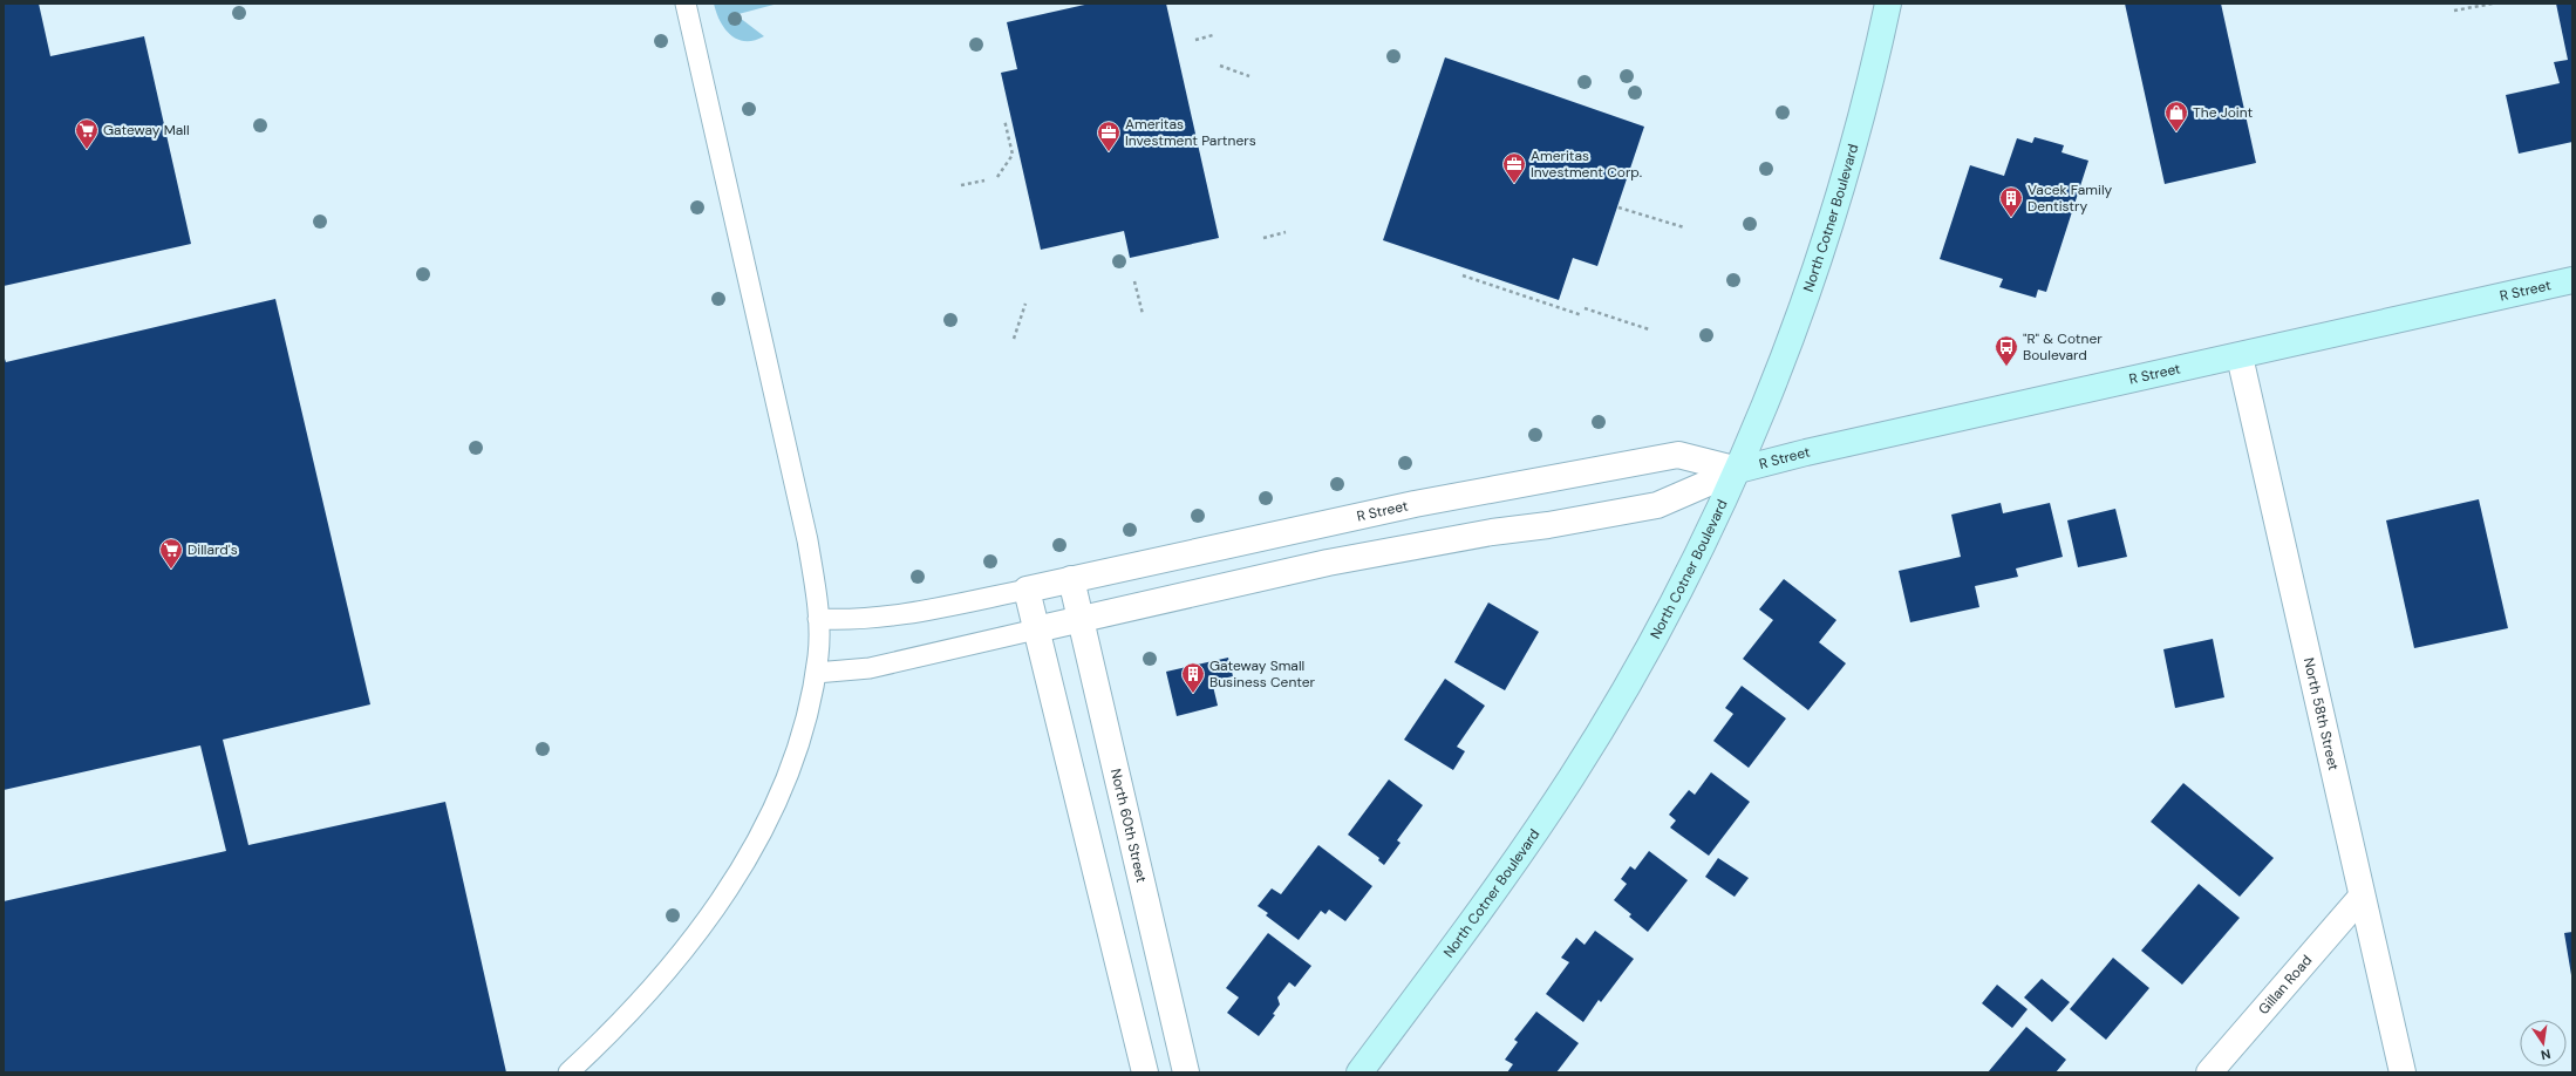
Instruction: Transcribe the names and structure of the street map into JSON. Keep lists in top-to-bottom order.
{
  "streets": {
    "main road": ["North Cotner Boulevard", "R Street"],
    "street": ["North 58th Street", "North 60th Street", "Gillan Road"]
  },
  "crossings": [
    ["North Cotner Boulevard", "R Street"],
    ["R Street", "North 58th Street"],
    ["R Street", "North 60th Street"],
    ["North 58th Street", "Gillan Road"]
  ],
  "places": {
    "shop": ["The Joint"],
    "supermarket": ["Gateway Mall", "Dillard's"],
    "office": ["Ameritas Investment Partners", "Ameritas Investment Corp."],
    "building": ["Vacek Family Dentistry", "Gateway Small Business Center"],
    "bus stop": ["\"R\" & Cotner Boulevard"]
  },
  "north": "bottom"
}
